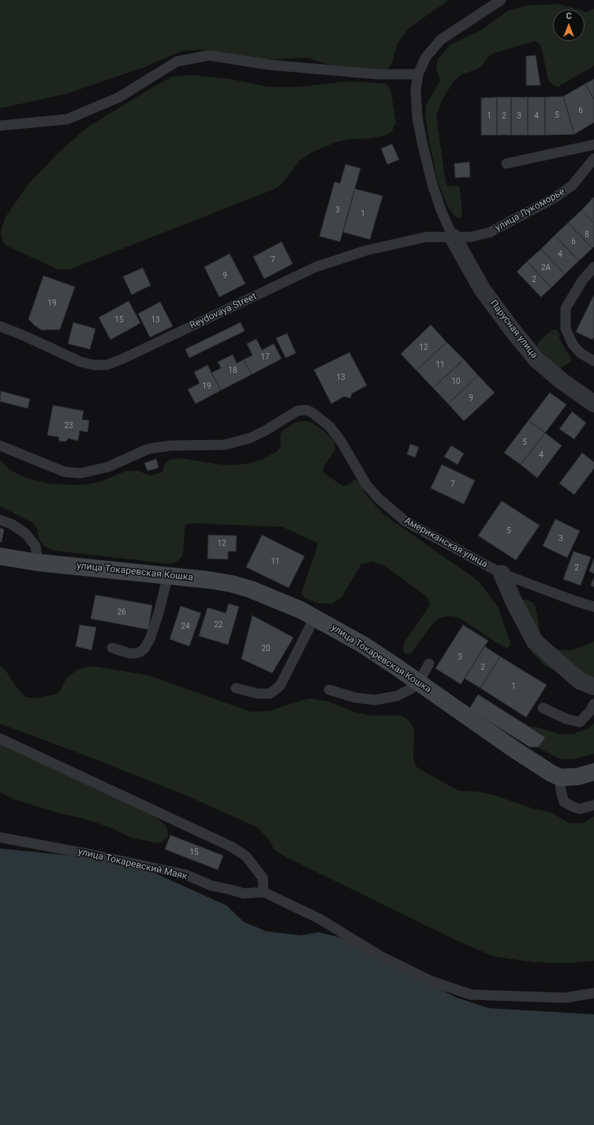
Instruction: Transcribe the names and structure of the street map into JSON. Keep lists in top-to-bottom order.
{
  "streets": {
    "main road": ["улица Токаревская Кошка"],
    "street": ["Парусная улица"],
    "lane": [
      "улица Лукоморье",
      "Reydovaya Street",
      "Американская улица",
      "улица Токаревский Маяк"
    ]
  },
  "crossings": [
    ["улица Лукоморье", "Reydovaya Street"],
    ["улица Лукоморье", "Парусная улица"],
    ["Reydovaya Street", "Парусная улица"]
  ],
  "house_numbers": [
    "6",
    "5",
    "1",
    "2",
    "3",
    "4",
    "3",
    "1",
    "8",
    "6",
    "4",
    "7",
    "2А",
    "9",
    "2",
    "19",
    "15",
    "13",
    "12",
    "17",
    "11",
    "18",
    "13",
    "10",
    "19",
    "9",
    "23",
    "5",
    "4",
    "7",
    "5",
    "3",
    "12",
    "11",
    "2",
    "26",
    "22",
    "24",
    "20",
    "3",
    "2",
    "1",
    "15"
  ],
  "north": "top"
}
